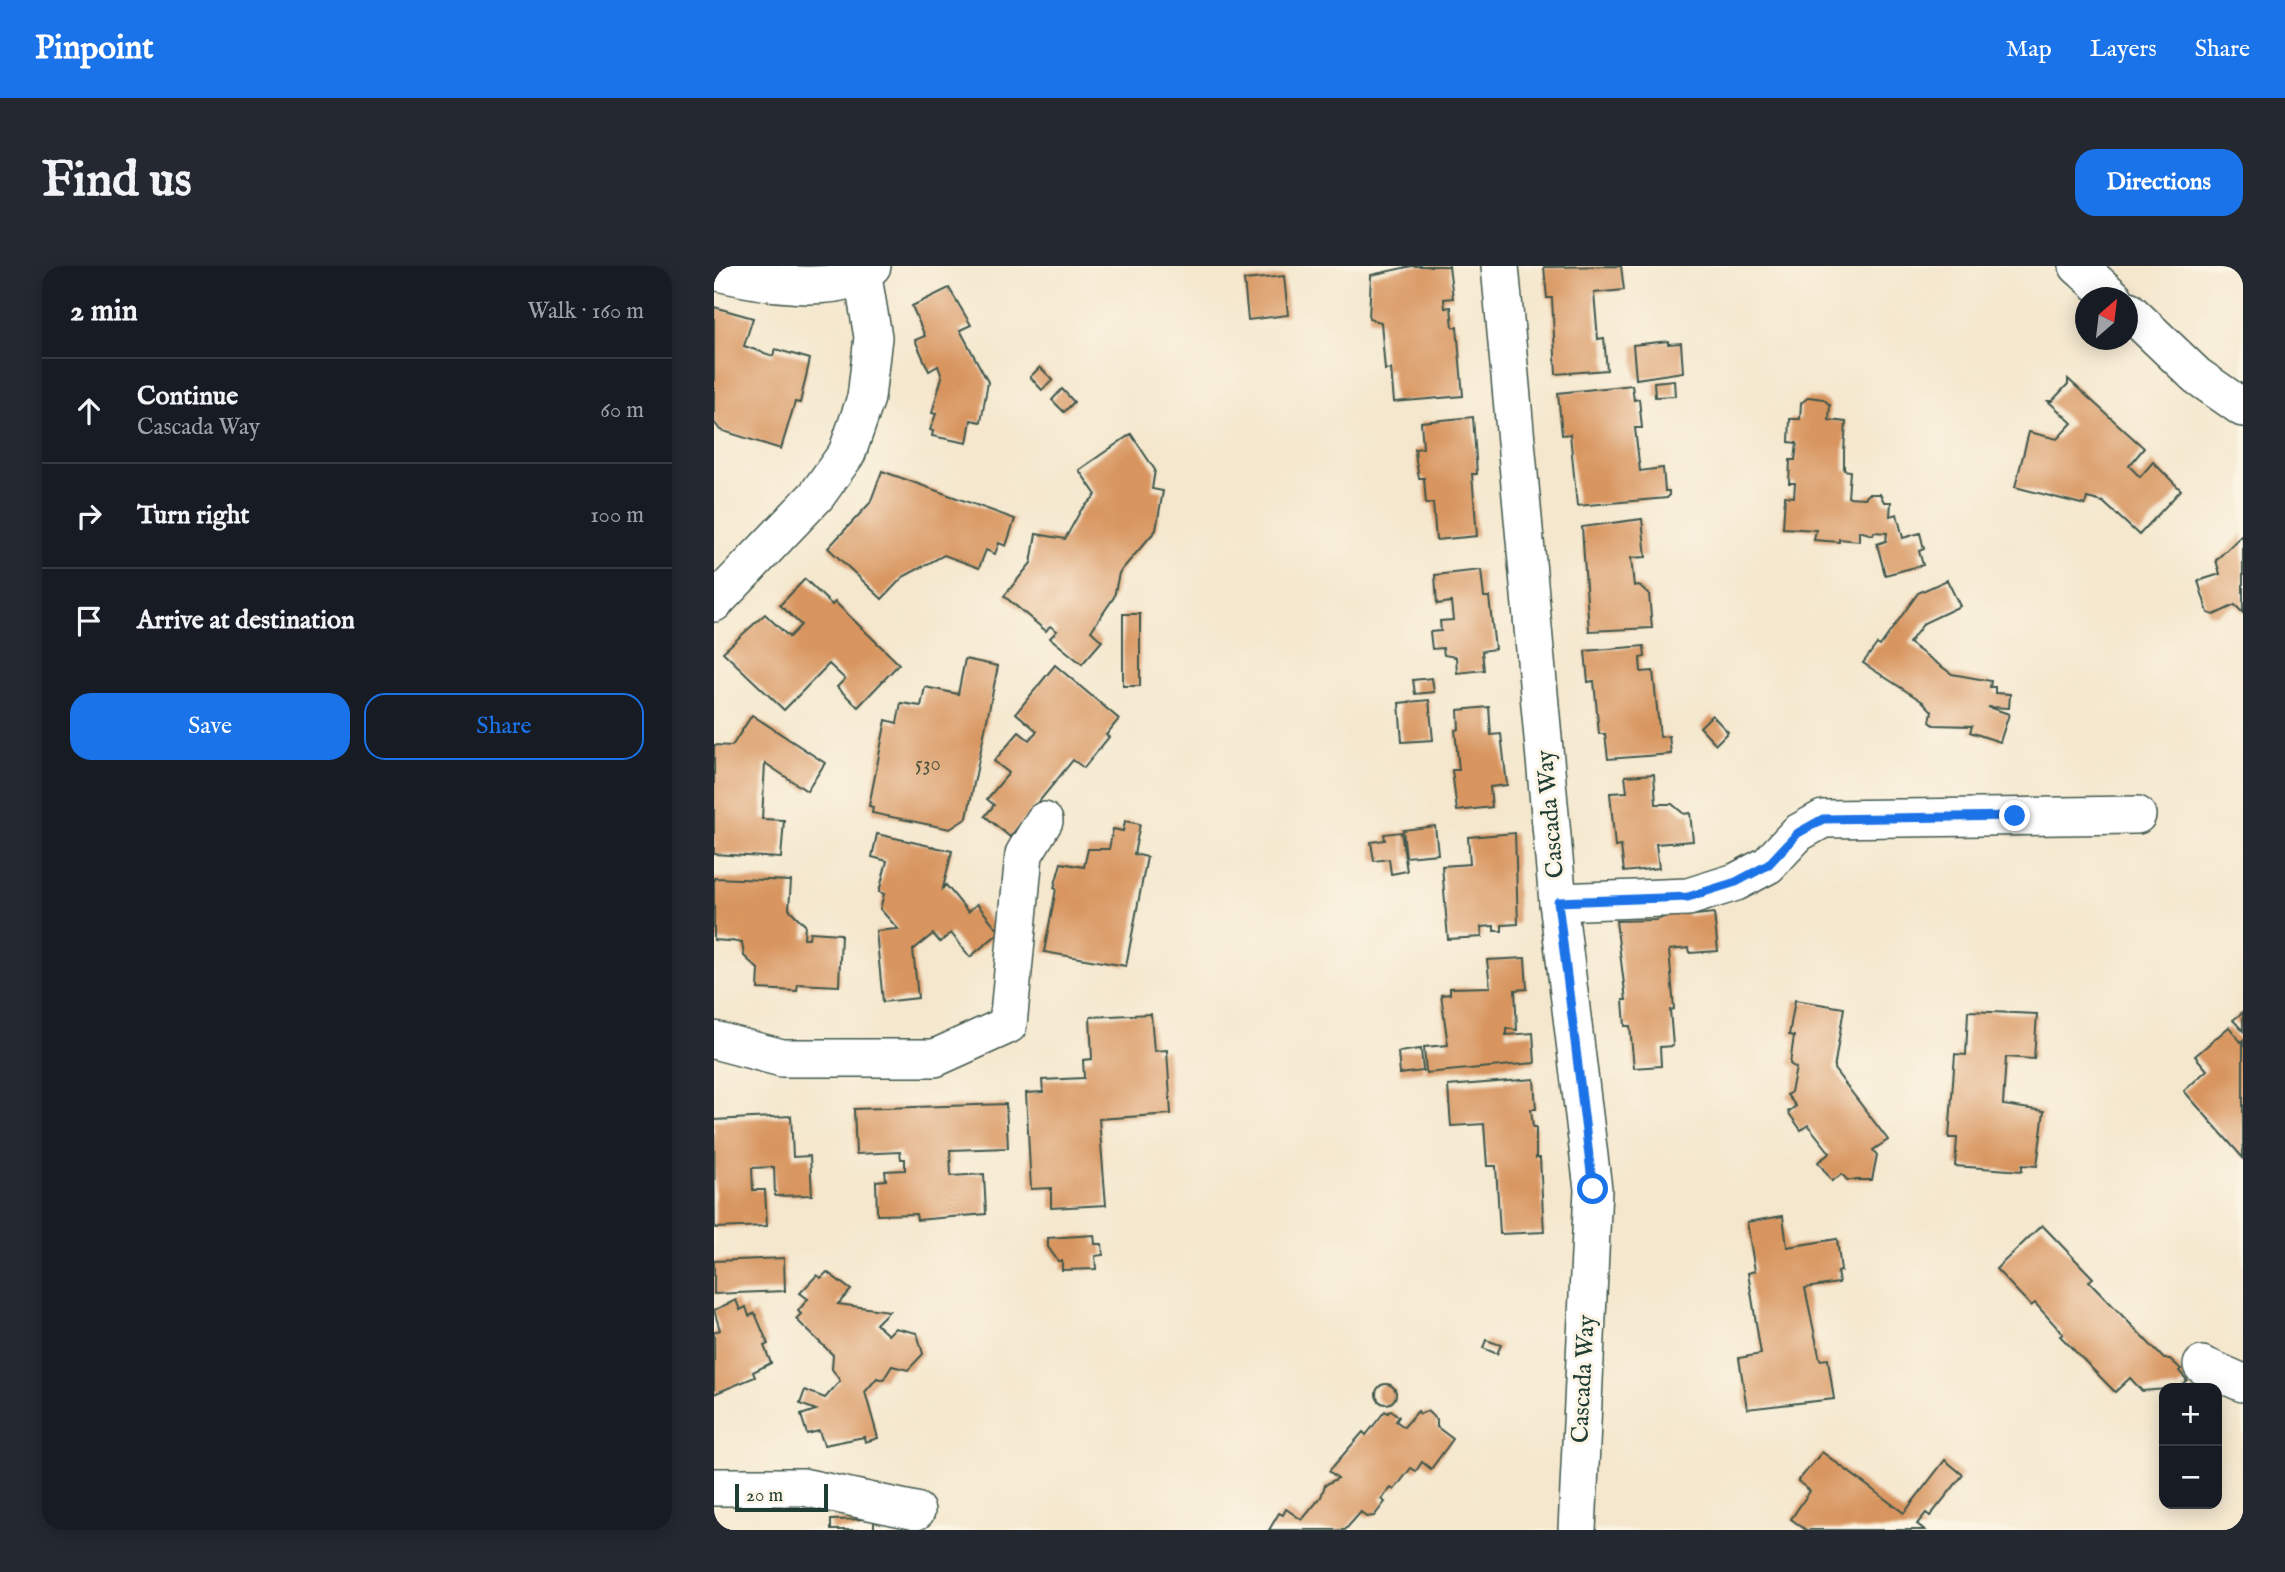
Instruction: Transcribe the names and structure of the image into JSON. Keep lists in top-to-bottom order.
{
  "streets": {
    "street": ["Cascada Way"]
  },
  "house_numbers": ["530"],
  "scale_bar": "20 m",
  "north": "top right",
  "page": {
    "header": "Pinpoint",
    "nav": ["Map", "Layers", "Share"],
    "buttons": [
      "Directions",
      ["Save", "Share"]
    ],
    "title": "Find us",
    "heading": ["2 min", "Walk · 160 m"],
    "list": [
      ["Continue", "Cascada Way", "60 m"],
      ["Turn right", "100 m"],
      "Arrive at destination"
    ],
    "map_buttons": ["+", "−"],
    "scale": "20 m"
  }
}
